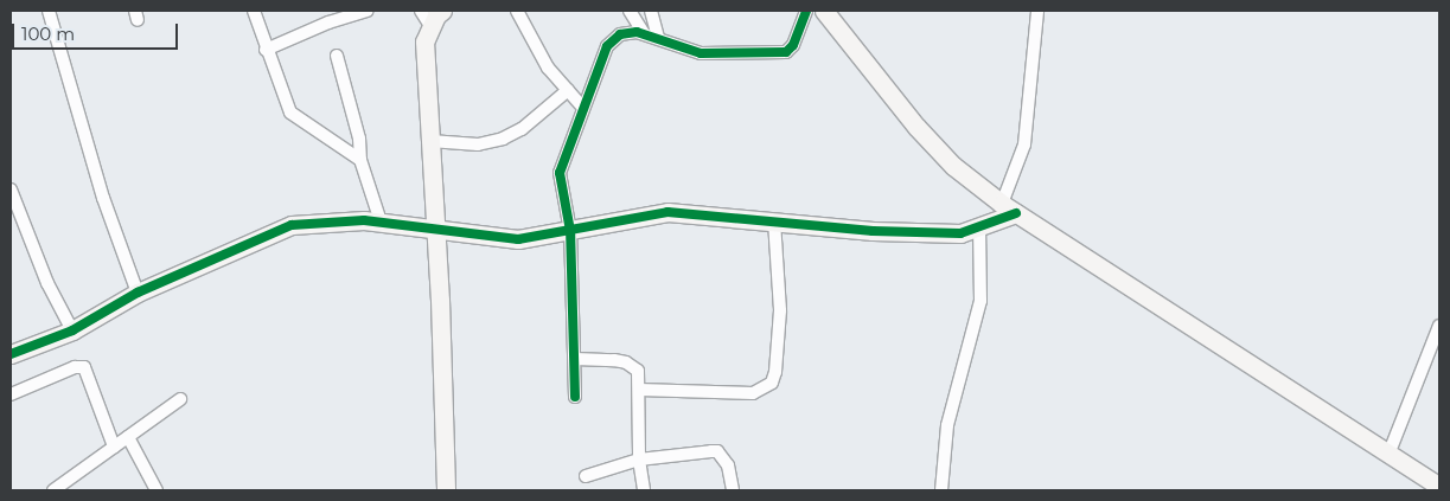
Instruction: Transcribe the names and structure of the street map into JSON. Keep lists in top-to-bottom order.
{
  "scale_bar": "100 m"
}
